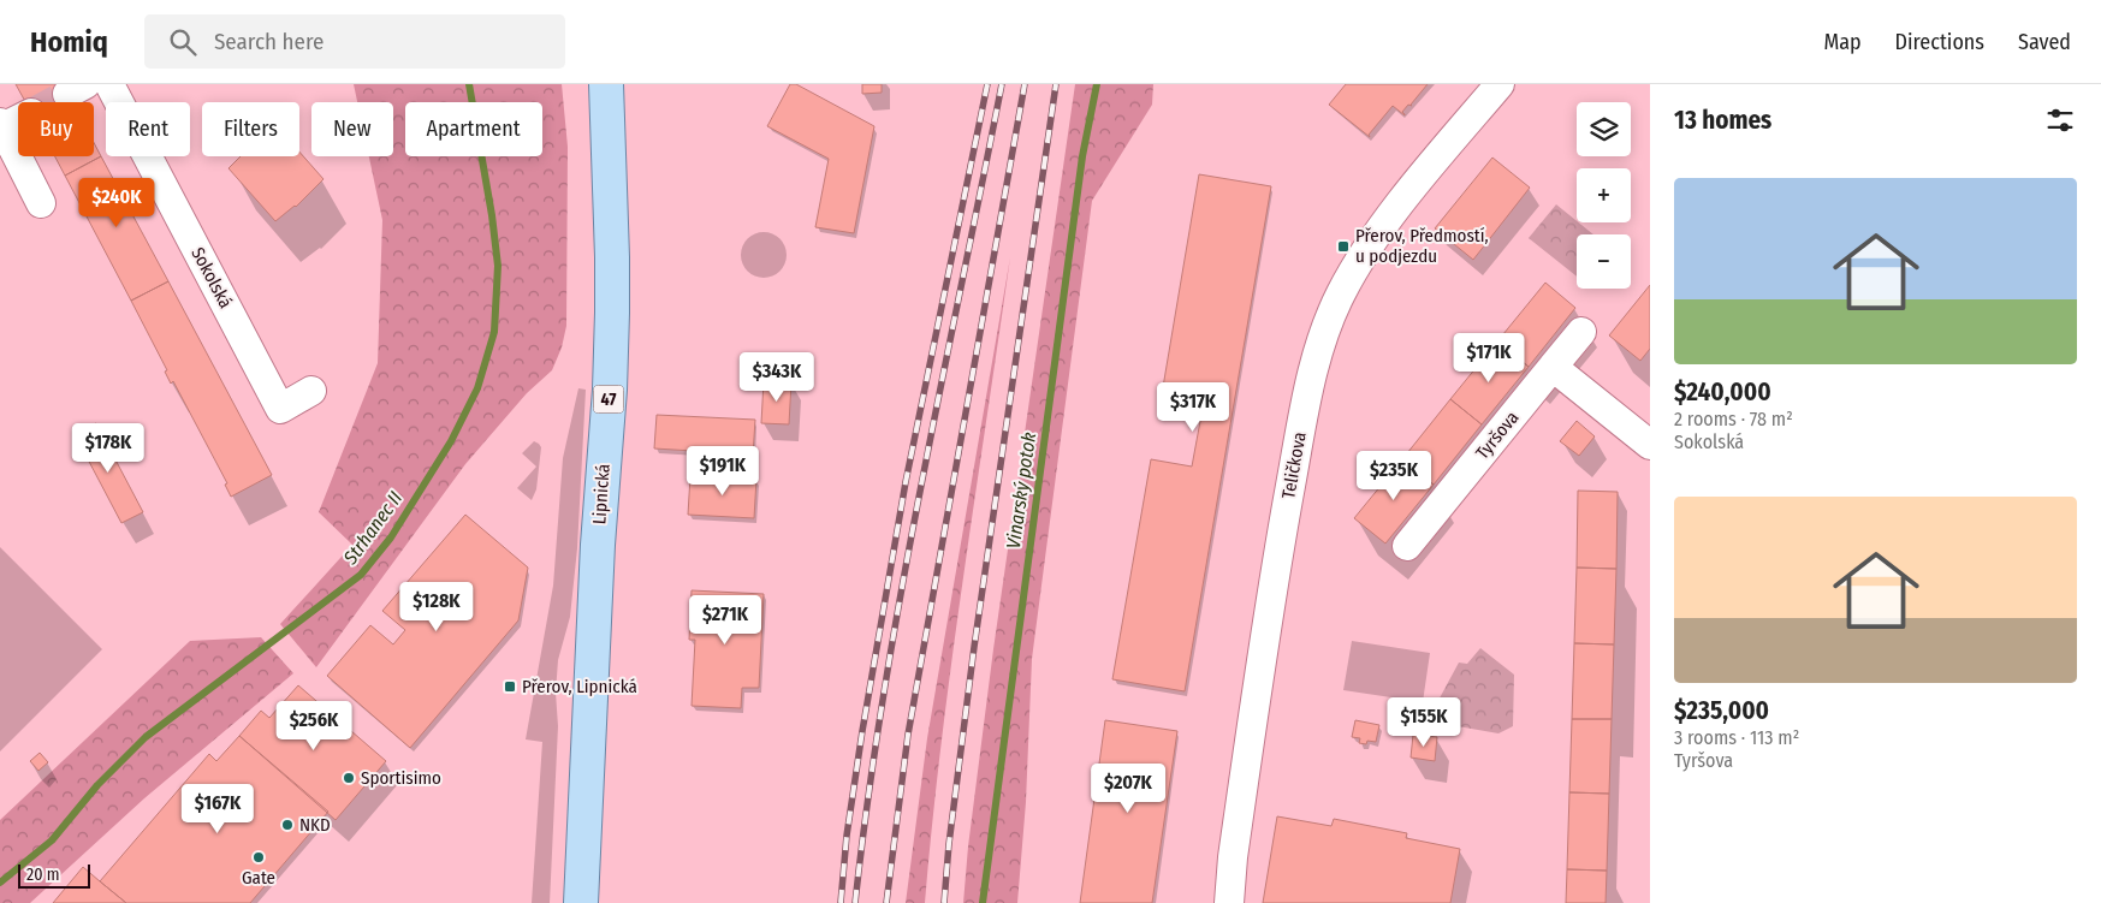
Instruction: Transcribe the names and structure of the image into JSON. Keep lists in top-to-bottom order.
{
  "streets": {
    "main road": ["47", "Lipnická"],
    "street": ["Sokolská", "Tyršova", "Teličkova"]
  },
  "water": ["Vinarský potok", "Strhanec II"],
  "places": {
    "transit": ["Přerov, Předmostí, u podjezdu", "Přerov, Lipnická"],
    "other": ["Sportisimo", "NKD", "Gate"]
  },
  "scale_bar": "20 m",
  "page": {
    "header": "Homiq",
    "search": "Search here",
    "nav": ["Map", "Directions", "Saved"],
    "heading": "13 homes",
    "map_buttons": ["+", "−"],
    "chip": [
      "Buy",
      "Rent",
      "Filters",
      "New",
      "Apartment"
    ],
    "list": [
      {
        "name": "$240,000",
        "note": "2 rooms · 78 m² · Sokolská"
      },
      {
        "name": "$235,000",
        "note": "3 rooms · 113 m² · Tyršova"
      }
    ],
    "price": [
      "$240K",
      "$171K",
      "$343K",
      "$317K",
      "$178K",
      "$191K",
      "$235K",
      "$128K",
      "$271K",
      "$155K",
      "$256K",
      "$207K",
      "$167K"
    ],
    "scale": "20 m"
  }
}
